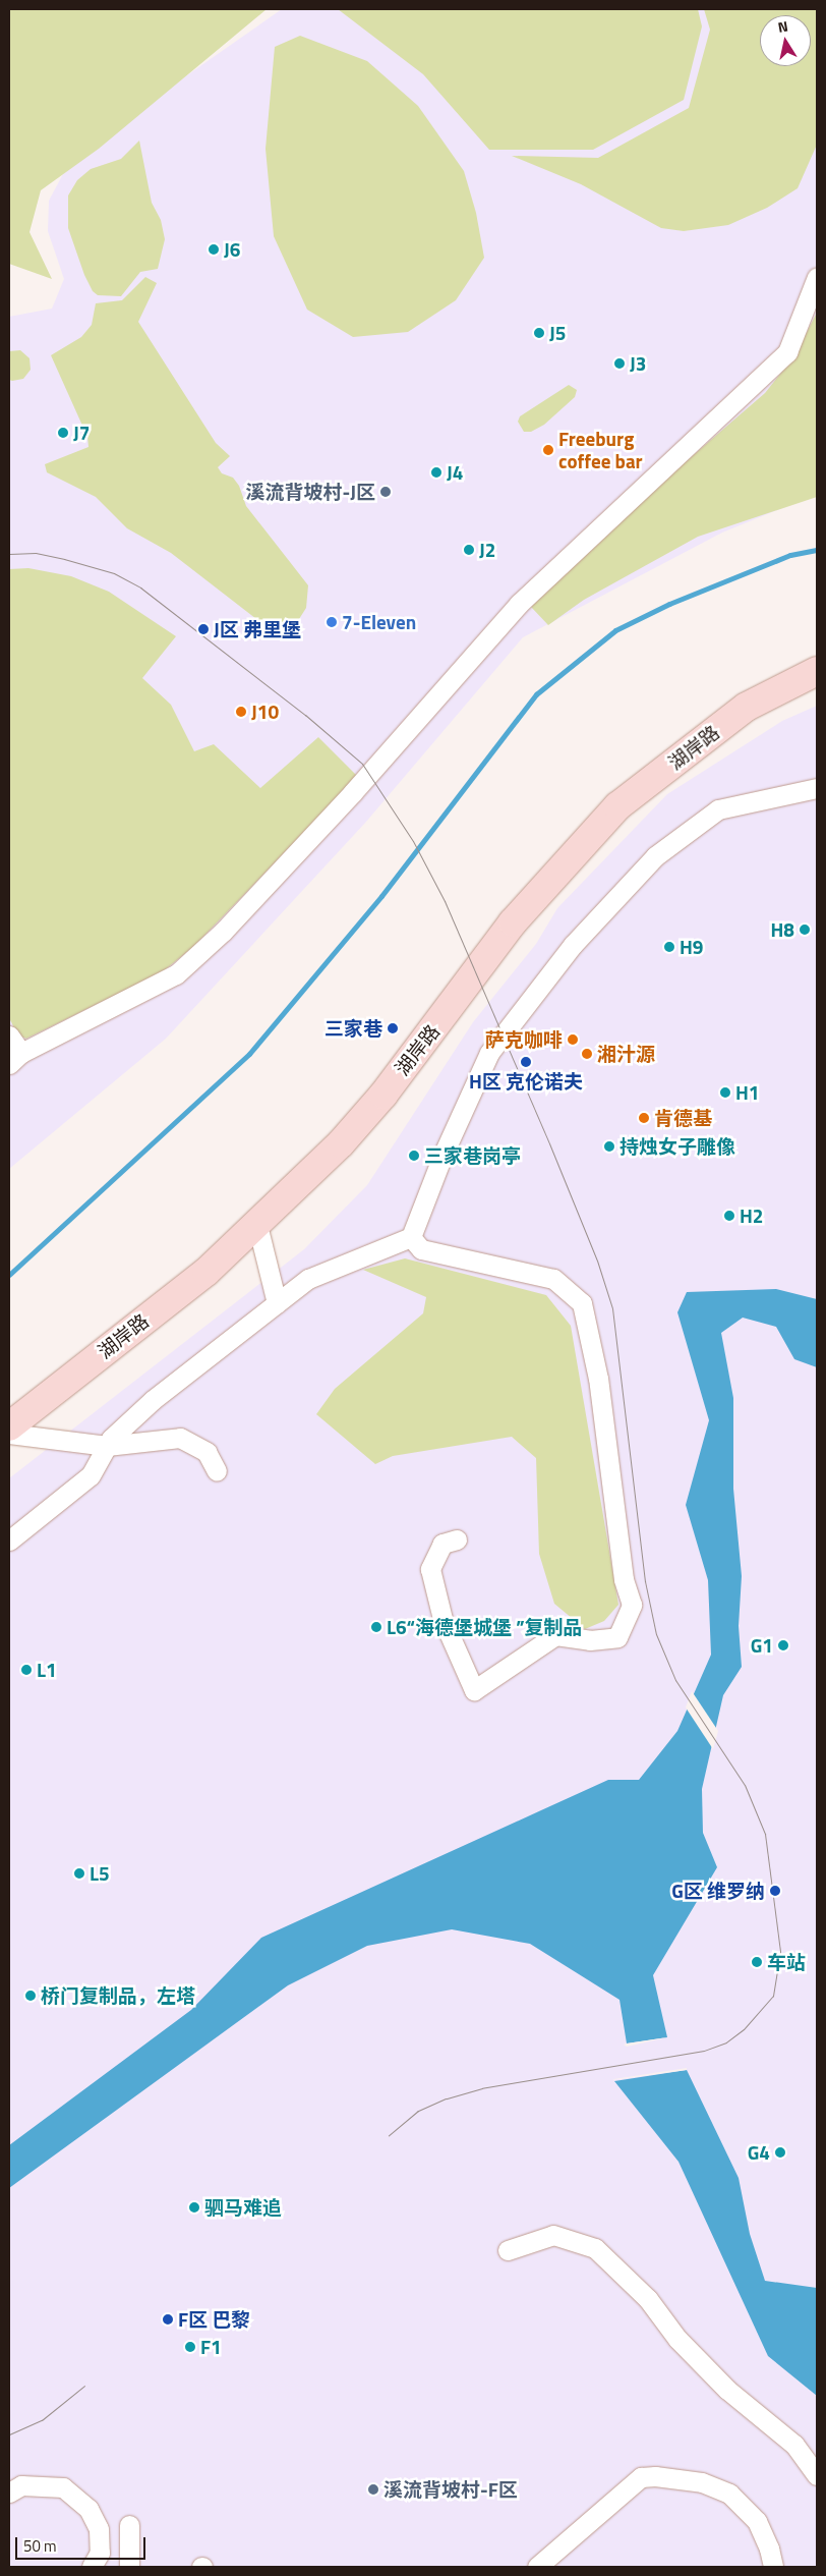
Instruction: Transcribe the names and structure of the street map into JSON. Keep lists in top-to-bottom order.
{
  "streets": {
    "street": ["湖岸路"]
  },
  "places": [
    "J6",
    "J5",
    "J3",
    "J7",
    "Freeburg coffee bar",
    "J4",
    "溪流背坡村-J区",
    "J2",
    "7-Eleven",
    "J区 弗里堡",
    "J10",
    "H8",
    "H9",
    "三家巷",
    "萨克咖啡",
    "湘汁源",
    "H区 克伦诺夫",
    "H1",
    "肯德基",
    "持烛女子雕像",
    "三家巷岗亭",
    "H2",
    "L6“海德堡城堡 ”复制品",
    "G1",
    "L1",
    "L5",
    "G区 维罗纳",
    "车站",
    "桥门复制品，左塔",
    "G4",
    "驷马难追",
    "F区 巴黎",
    "F1",
    "溪流背坡村-F区"
  ],
  "scale_bar": "50 m",
  "north": "top"
}
